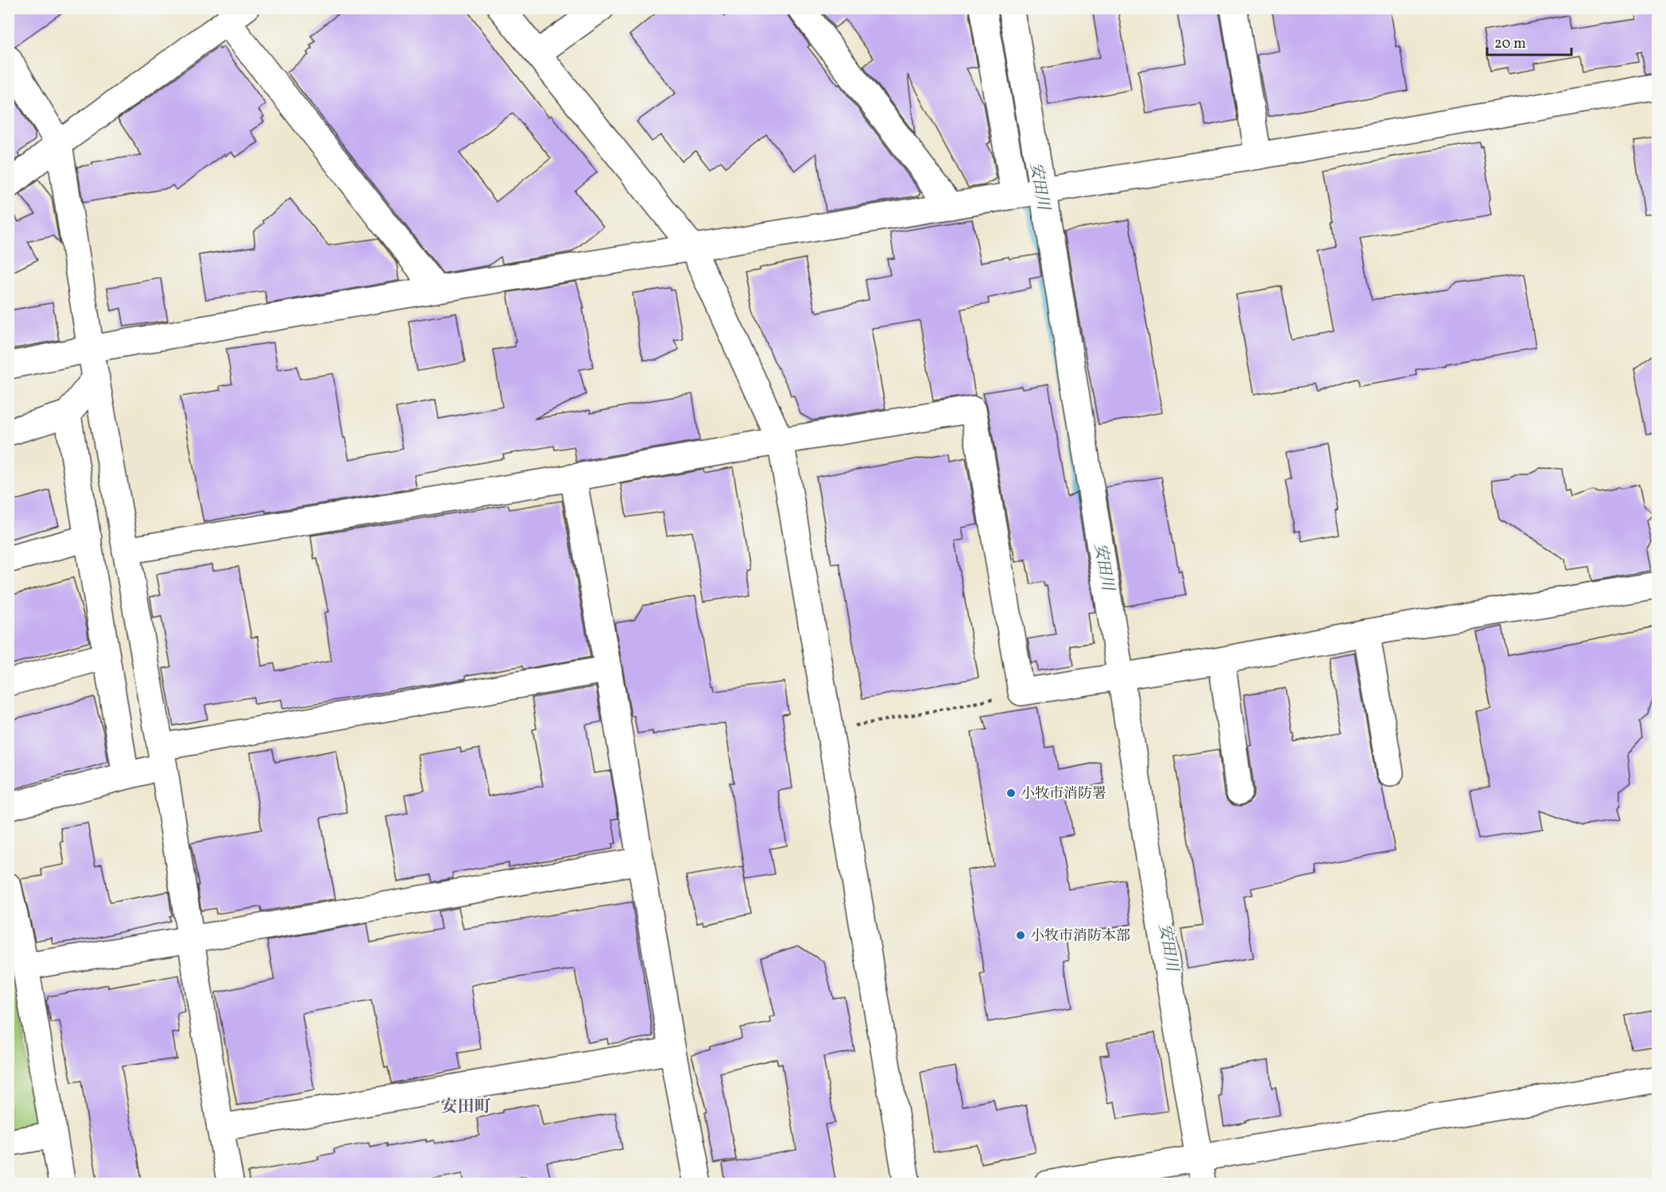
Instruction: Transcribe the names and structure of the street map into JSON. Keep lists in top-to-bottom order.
{
  "districts": ["安田町"],
  "water": ["安田川"],
  "places": ["小牧市消防署", "小牧市消防本部"],
  "scale_bar": "20 m"
}
